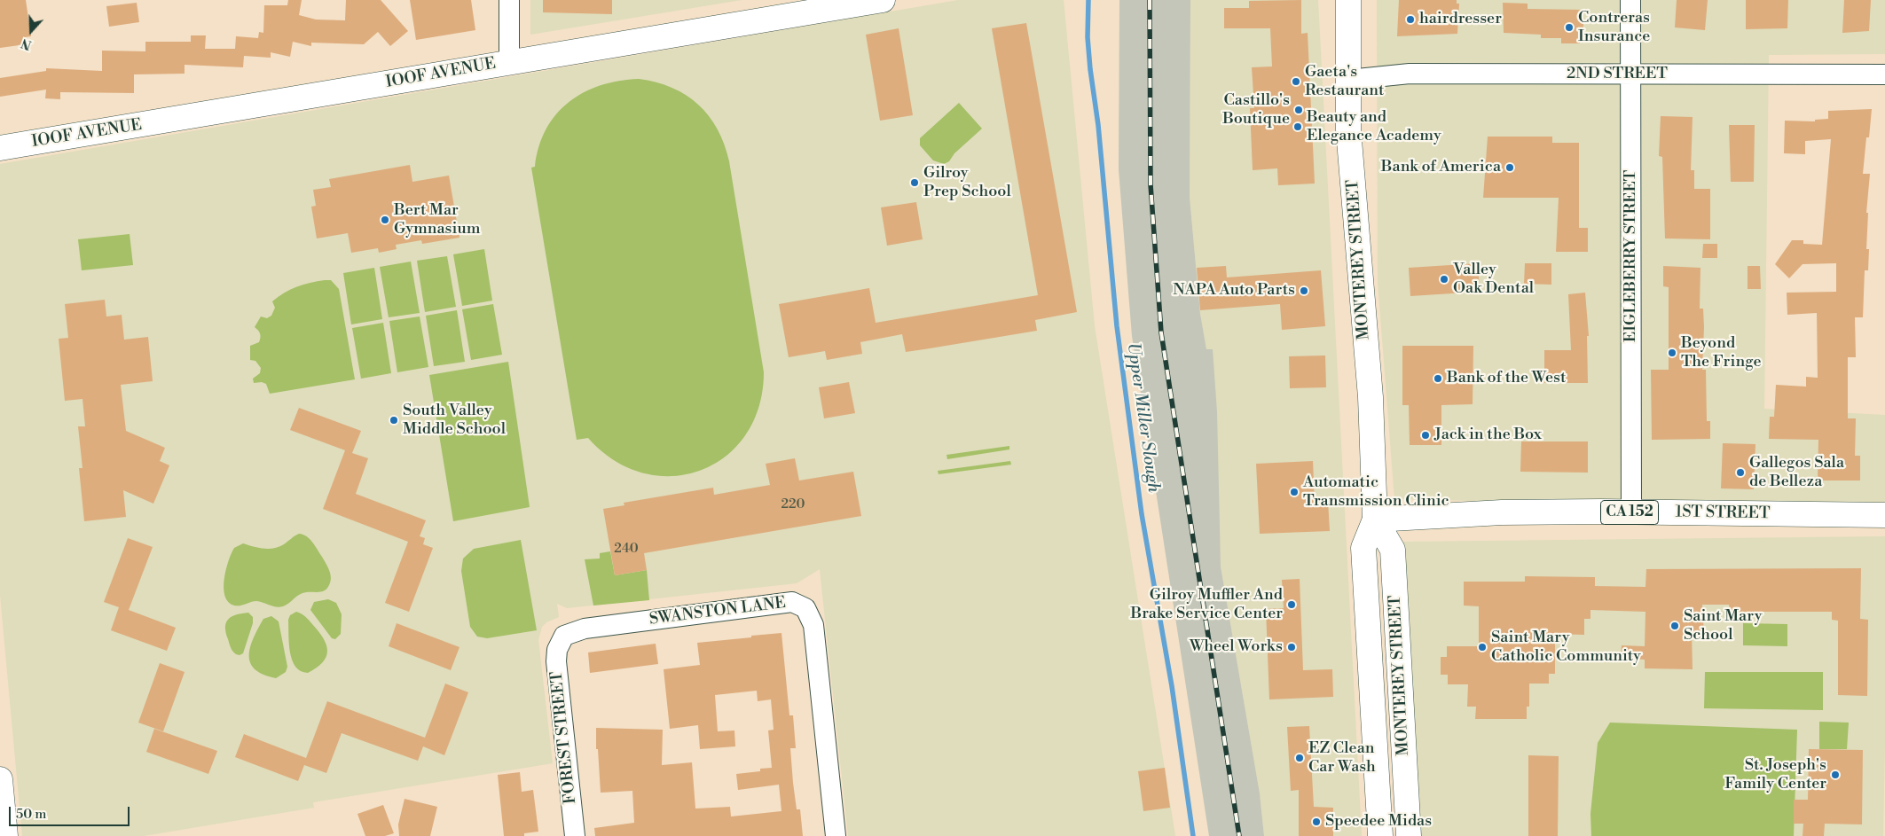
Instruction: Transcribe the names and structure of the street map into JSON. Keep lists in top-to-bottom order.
{
  "streets": {
    "main road": [
      "IOOF AVENUE",
      "MONTEREY STREET",
      "CA 152",
      "1ST STREET"
    ],
    "street": [
      "2ND STREET",
      "EIGLEBERRY STREET",
      "SWANSTON LANE",
      "FOREST STREET"
    ]
  },
  "crossings": [
    ["2ND STREET", "EIGLEBERRY STREET"],
    ["2ND STREET", "MONTEREY STREET"],
    ["EIGLEBERRY STREET", "1ST STREET"],
    ["MONTEREY STREET", "1ST STREET"],
    ["SWANSTON LANE", "FOREST STREET"]
  ],
  "water": ["Upper Miller Slough"],
  "places": [
    "hairdresser",
    "Contreras Insurance",
    "Gaeta's Restaurant",
    "Castillo's Boutique",
    "Beauty and Elegance Academy",
    "Bank of America",
    "Gilroy Prep School",
    "Bert Mar Gymnasium",
    "Valley Oak Dental",
    "NAPA Auto Parts",
    "Beyond The Fringe",
    "Bank of the West",
    "South Valley Middle School",
    "Jack in the Box",
    "Gallegos Sala de Belleza",
    "Automatic Transmission Clinic",
    "Gilroy Muffler And Brake Service Center",
    "Saint Mary School",
    "Wheel Works",
    "Saint Mary Catholic Community",
    "EZ Clean Car Wash",
    "St. Joseph's Family Center",
    "Speedee Midas"
  ],
  "house_numbers": ["220", "240"],
  "scale_bar": "50 m",
  "north": "bottom"
}
